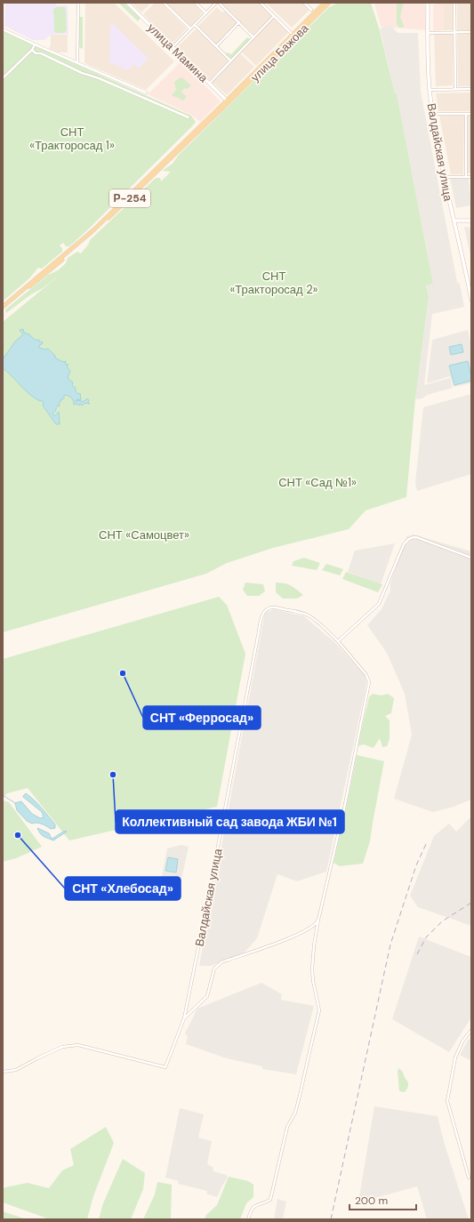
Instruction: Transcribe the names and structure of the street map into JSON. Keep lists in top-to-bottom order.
{
  "streets": {
    "main road": ["улица Бажова", "Р-254"],
    "street": ["улица Мамина", "Валдайская улица"]
  },
  "crossings": [
    ["улица Мамина", "улица Бажова"],
    ["улица Мамина", "Р-254"],
    ["улица Бажова", "Р-254"]
  ],
  "parks": [
    "СНТ «Тракторосад 1»",
    "СНТ «Тракторосад 2»",
    "СНТ «Сад №1»",
    "СНТ «Самоцвет»"
  ],
  "places": ["СНТ «Ферросад»", "Коллективный сад завода ЖБИ №1", "СНТ «Хлебосад»"],
  "scale_bar": "200 m"
}
